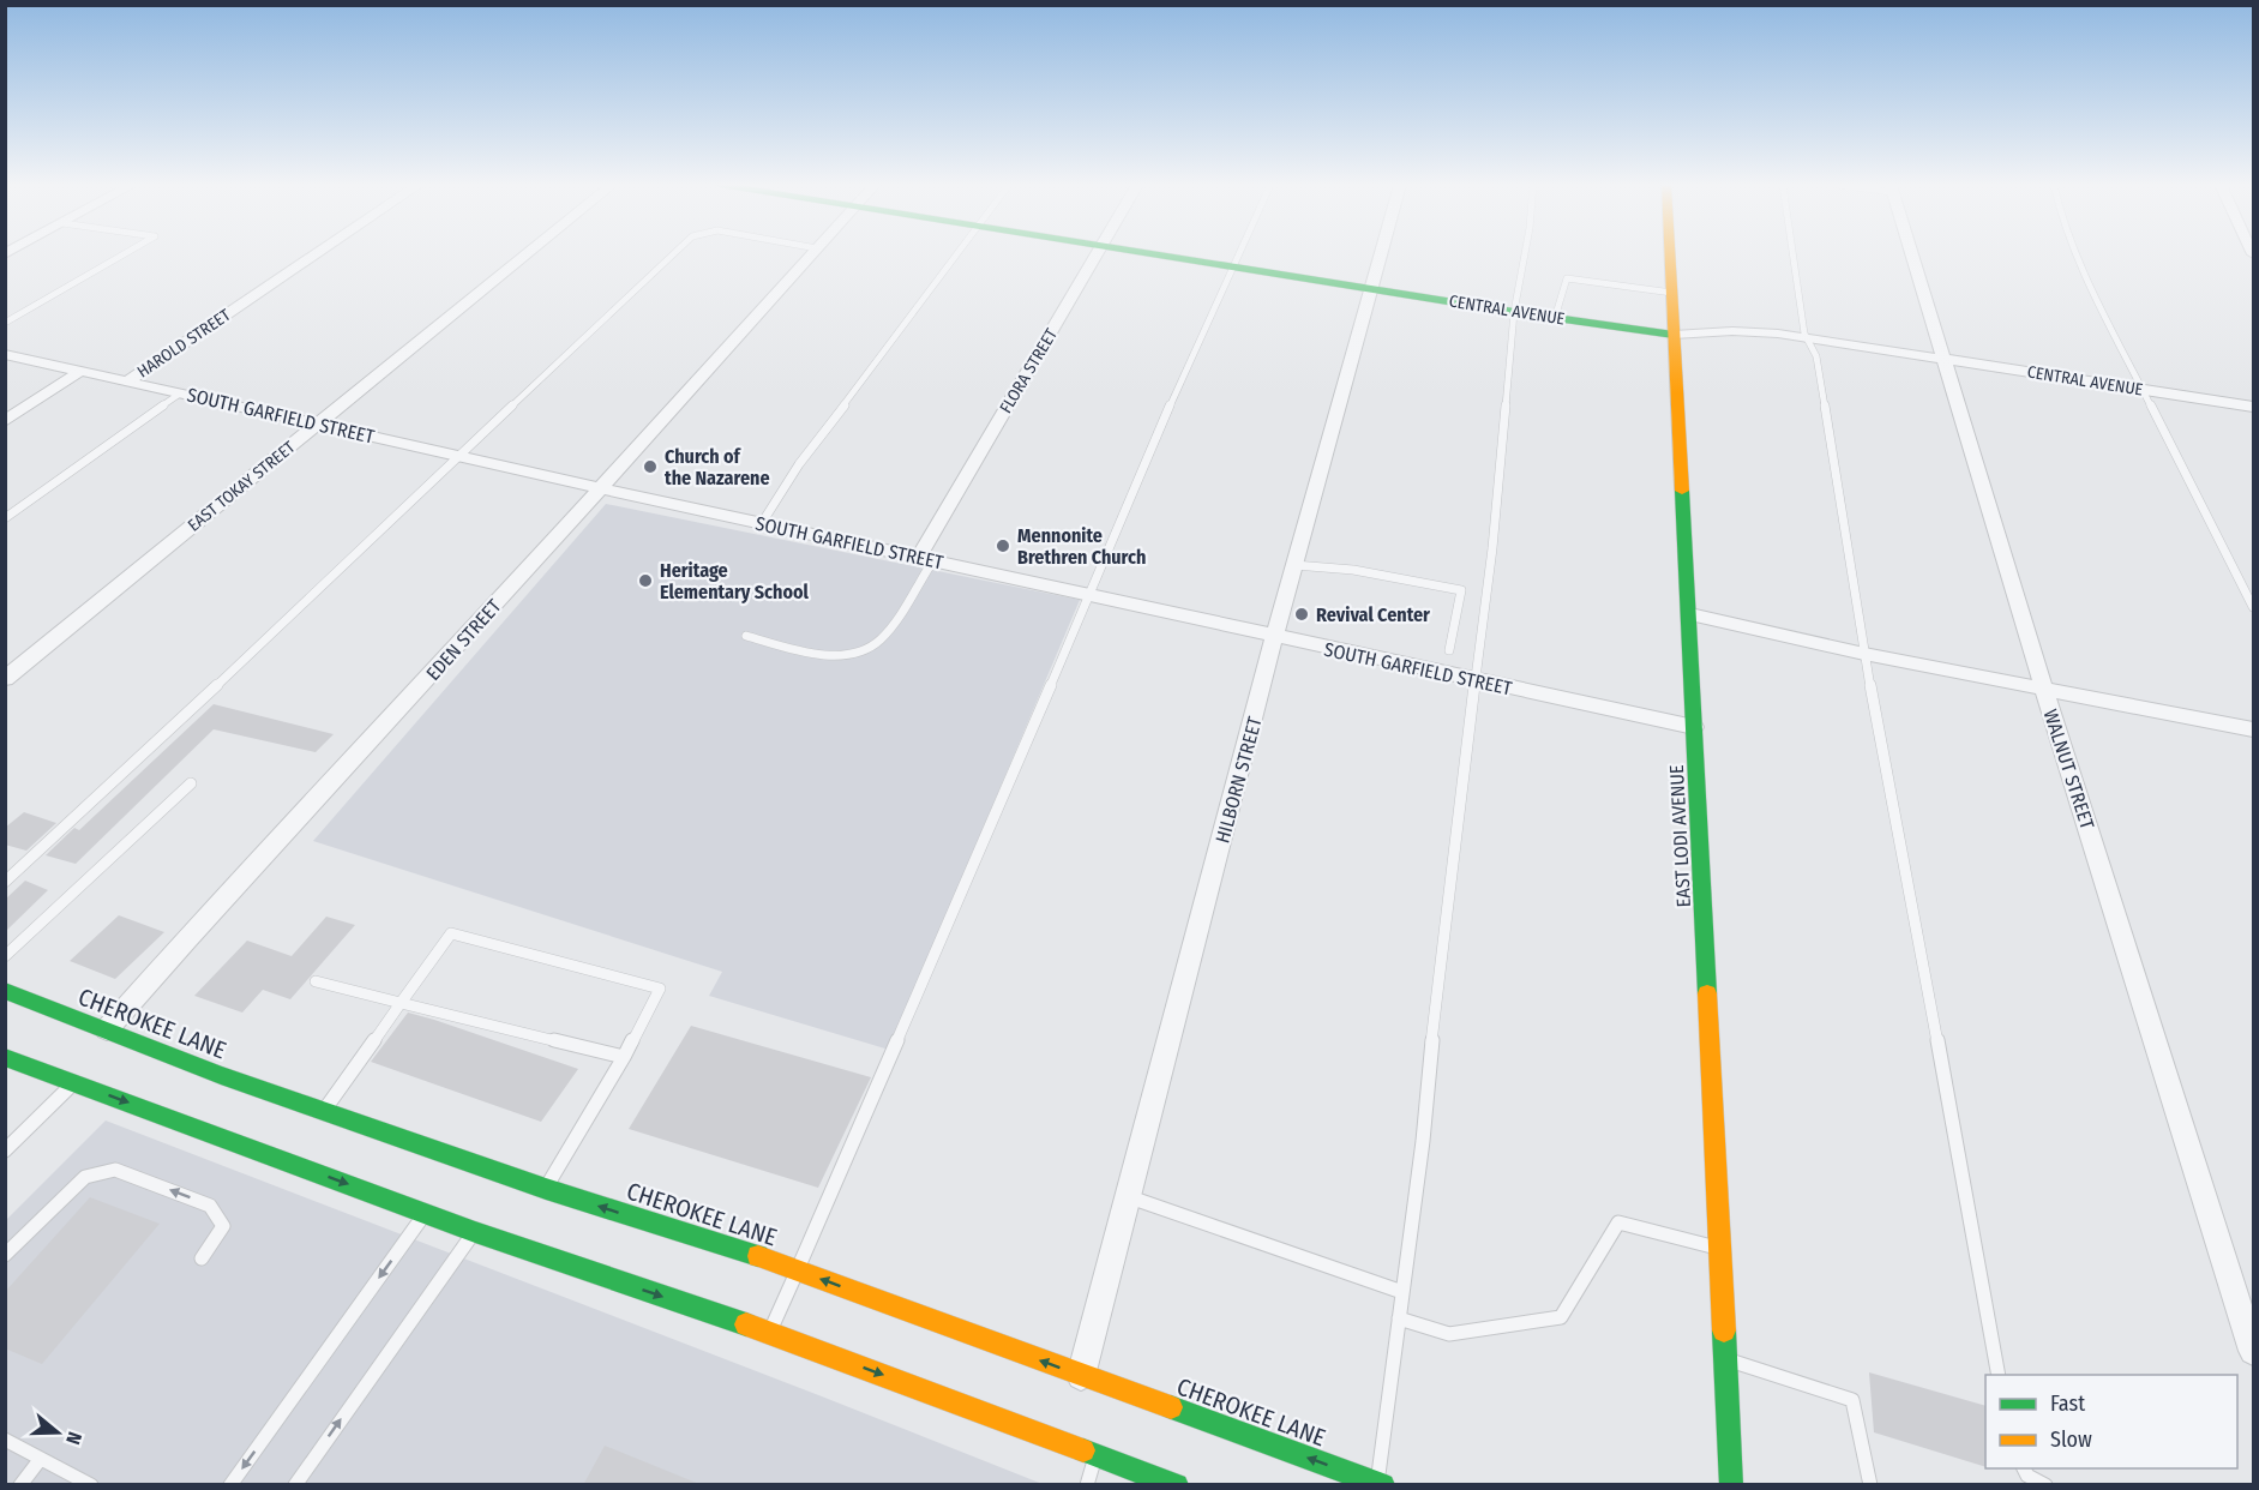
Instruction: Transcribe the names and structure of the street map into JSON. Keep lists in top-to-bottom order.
{
  "streets": {
    "main road": ["CENTRAL AVENUE", "EAST LODI AVENUE", "CHEROKEE LANE"],
    "street": [
      "HAROLD STREET",
      "FLORA STREET",
      "SOUTH GARFIELD STREET",
      "EAST TOKAY STREET",
      "EDEN STREET",
      "WALNUT STREET",
      "HILBORN STREET"
    ]
  },
  "crossings": [
    ["CENTRAL AVENUE", "WALNUT STREET"],
    ["CENTRAL AVENUE", "HILBORN STREET"],
    ["CENTRAL AVENUE", "EAST LODI AVENUE"],
    ["HAROLD STREET", "SOUTH GARFIELD STREET"],
    ["FLORA STREET", "SOUTH GARFIELD STREET"],
    ["SOUTH GARFIELD STREET", "EAST TOKAY STREET"],
    ["SOUTH GARFIELD STREET", "EDEN STREET"],
    ["SOUTH GARFIELD STREET", "HILBORN STREET"],
    ["SOUTH GARFIELD STREET", "EAST LODI AVENUE"],
    ["EDEN STREET", "CHEROKEE LANE"],
    ["HILBORN STREET", "CHEROKEE LANE"]
  ],
  "places": [
    "Church of the Nazarene",
    "Mennonite Brethren Church",
    "Heritage Elementary School",
    "Revival Center"
  ],
  "legend": ["Fast", "Slow"],
  "north": "right"
}
